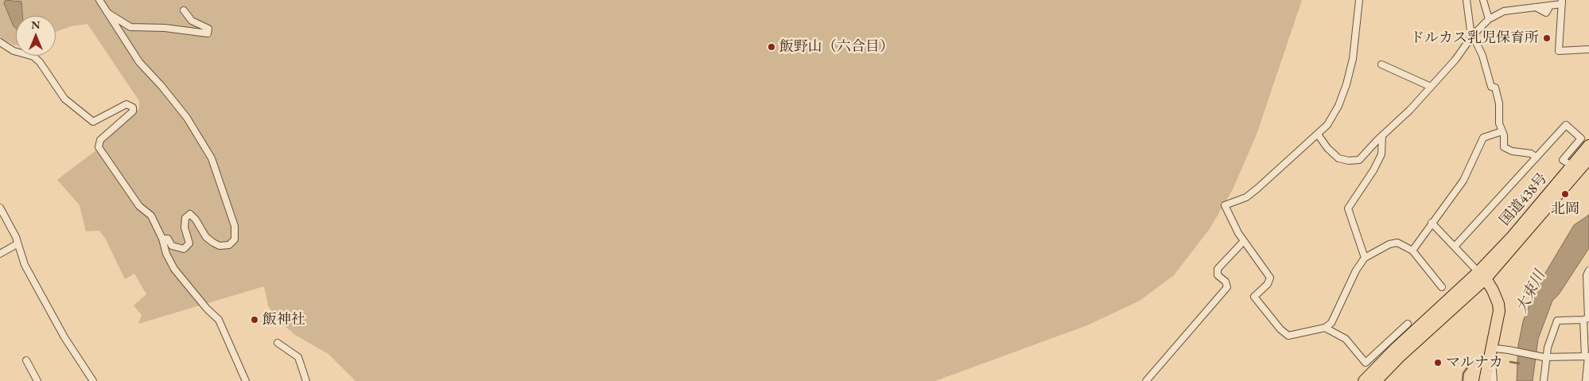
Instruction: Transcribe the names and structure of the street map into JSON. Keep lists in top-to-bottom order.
{
  "streets": {
    "highway": ["国道438号"]
  },
  "water": ["大束川"],
  "places": [
    "ドルカス乳児保育所",
    "飯野山（六合目）",
    "北岡",
    "飯神社",
    "マルナカ"
  ],
  "north": "top"
}
